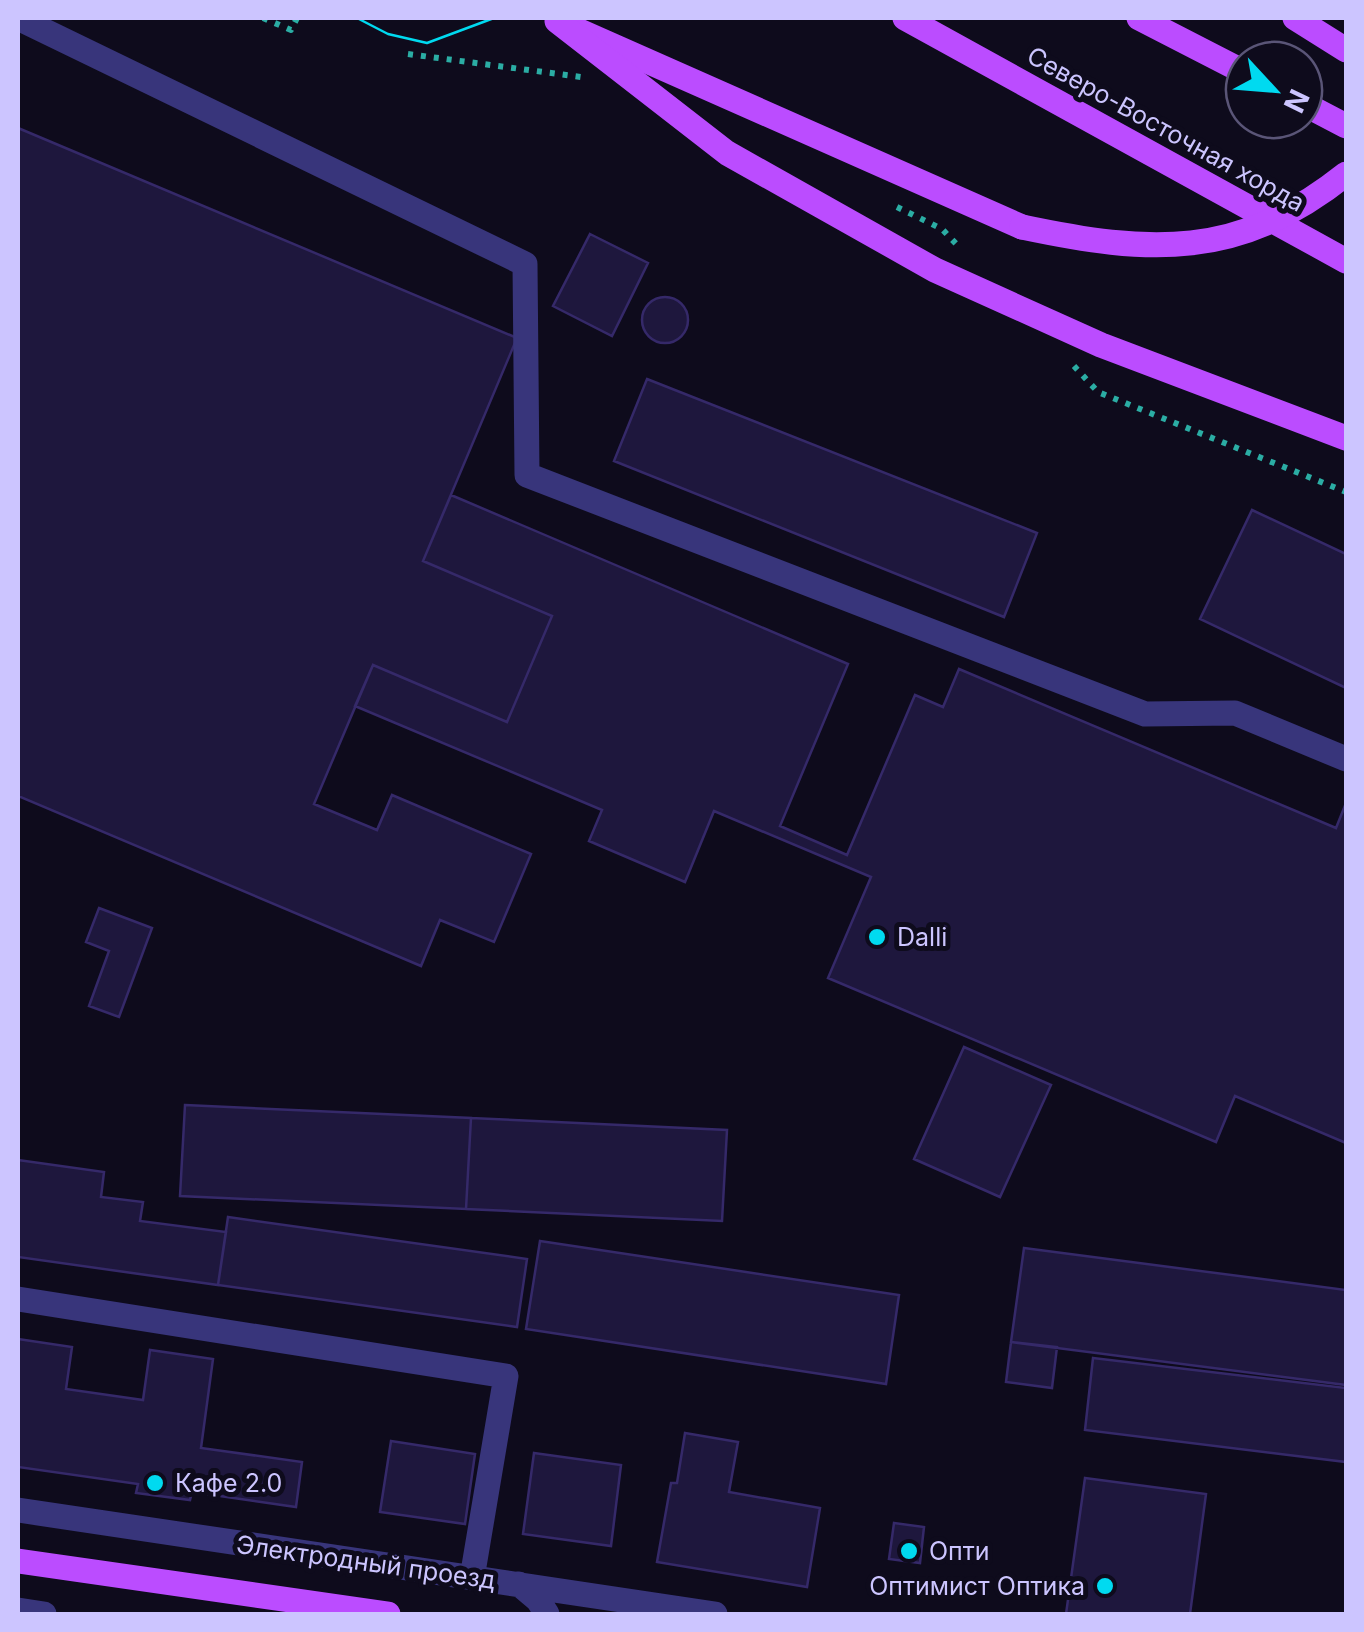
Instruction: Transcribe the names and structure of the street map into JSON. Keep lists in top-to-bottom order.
{
  "streets": {
    "main road": ["Северо-Восточная хорда"],
    "street": ["Электродный проезд"]
  },
  "places": [
    "Dalli",
    "Кафе 2.0",
    "Опти",
    "Оптимист Оптика"
  ],
  "north": "bottom right"
}
